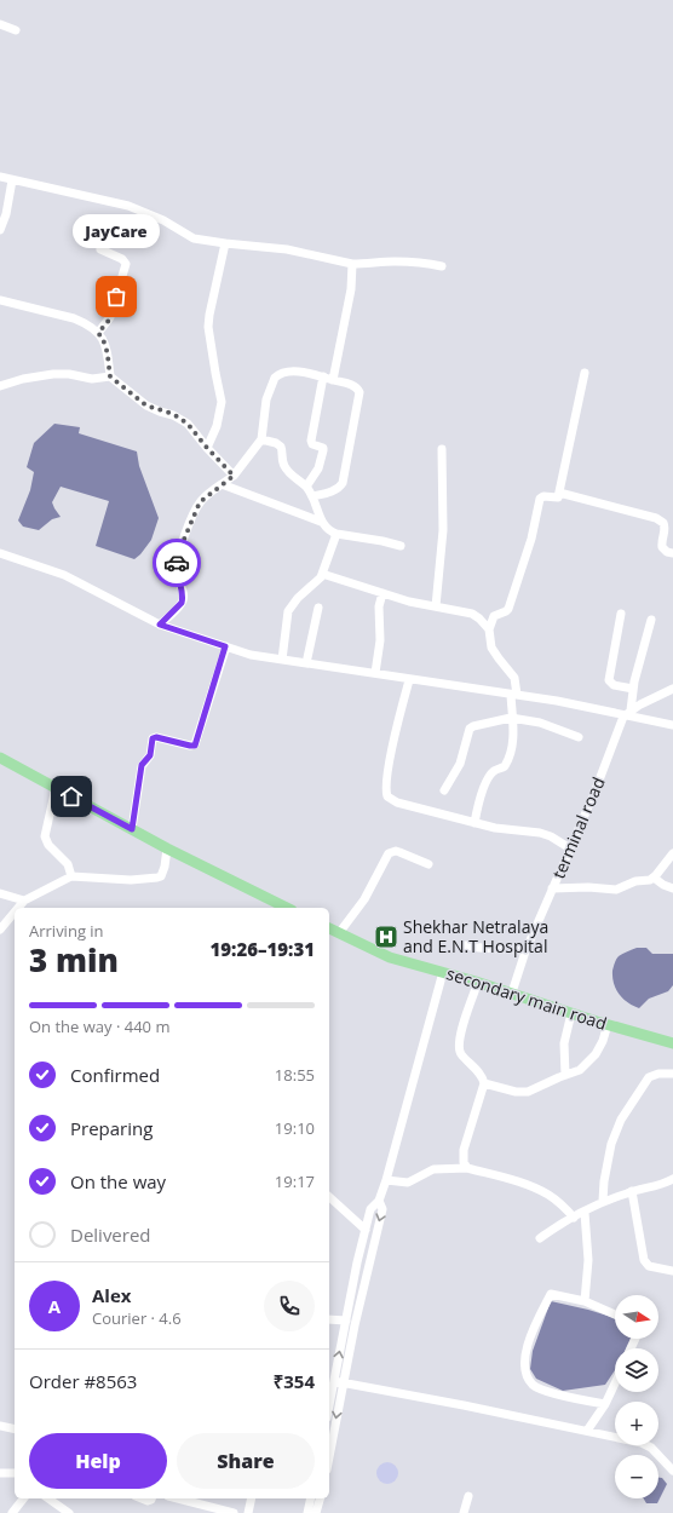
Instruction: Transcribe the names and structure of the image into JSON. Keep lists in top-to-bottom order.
{
  "streets": {
    "main road": ["secondary main road"],
    "street": ["terminal road"]
  },
  "crossings": [
    ["terminal road", "secondary main road"]
  ],
  "places": {
    "other": ["JayCare"],
    "hospital": ["Shekhar Netralaya and E.N.T Hospital"]
  },
  "north": "right",
  "page": {
    "bubble": "JayCare",
    "heading": ["3 min", "Arriving in", "19:26–19:31"],
    "panel": [
      "Alex",
      "Courier · 4.6",
      "Order #8563",
      "₹354"
    ],
    "bar": "On the way · 440 m",
    "list": [
      ["Confirmed", "18:55"],
      ["Preparing", "19:10"],
      ["On the way", "19:17"],
      "Delivered"
    ],
    "round": "A",
    "map_buttons": ["+", "−"],
    "buttons": ["Help", "Share"]
  }
}
